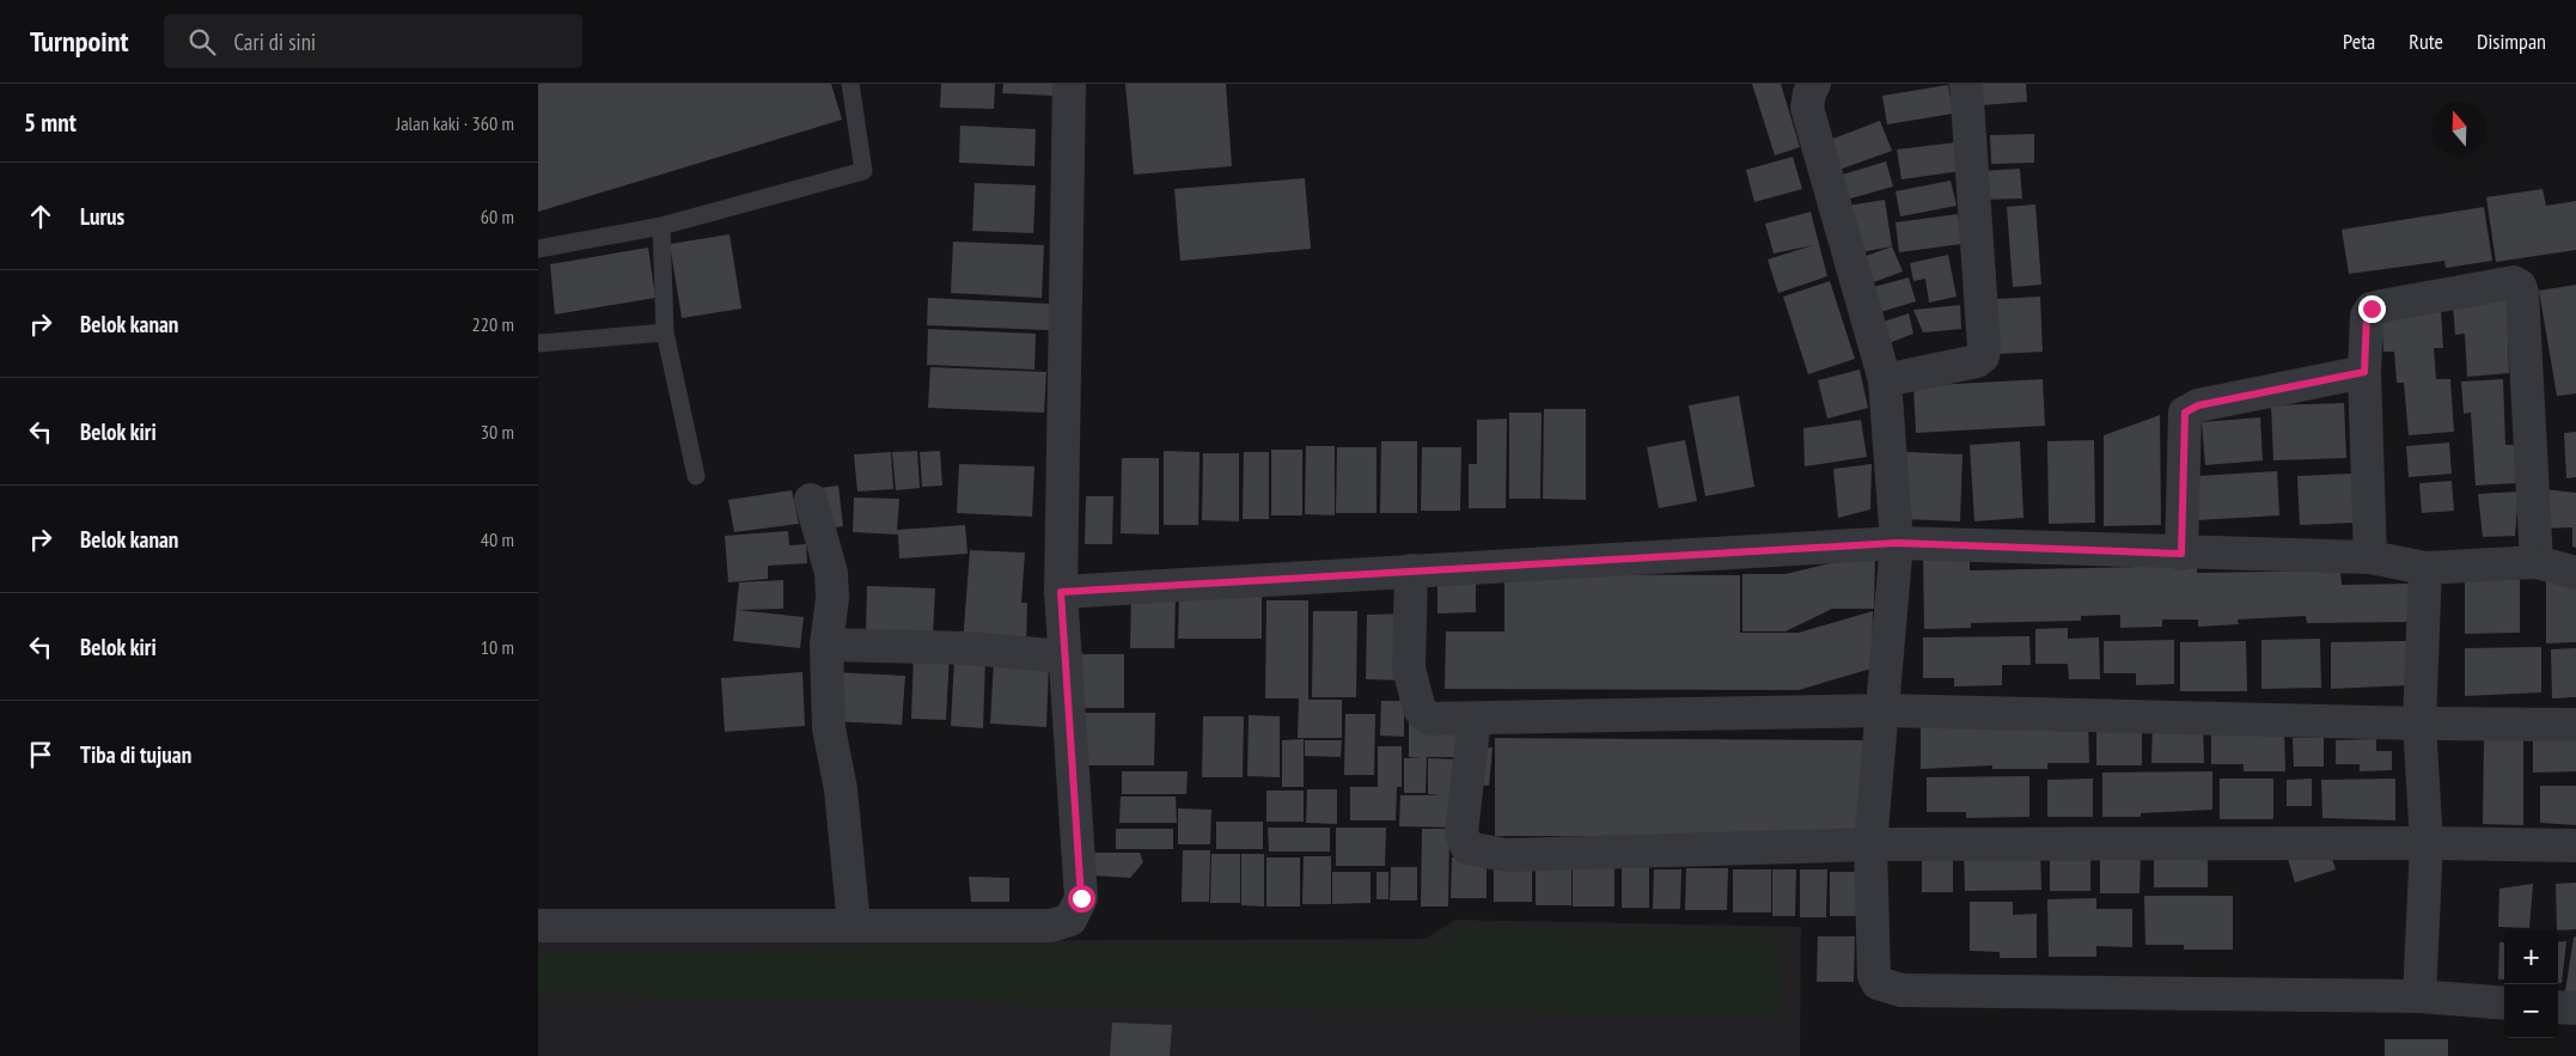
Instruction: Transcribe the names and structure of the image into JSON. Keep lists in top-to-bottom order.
{
  "north": "top",
  "page": {
    "header": "Turnpoint",
    "search": "Cari di sini",
    "nav": ["Peta", "Rute", "Disimpan"],
    "heading": ["5 mnt", "Jalan kaki · 360 m"],
    "list": [
      ["Lurus", "60 m"],
      ["Belok kanan", "220 m"],
      ["Belok kiri", "30 m"],
      ["Belok kanan", "40 m"],
      ["Belok kiri", "10 m"],
      "Tiba di tujuan"
    ],
    "map_buttons": ["+", "−"]
  }
}
